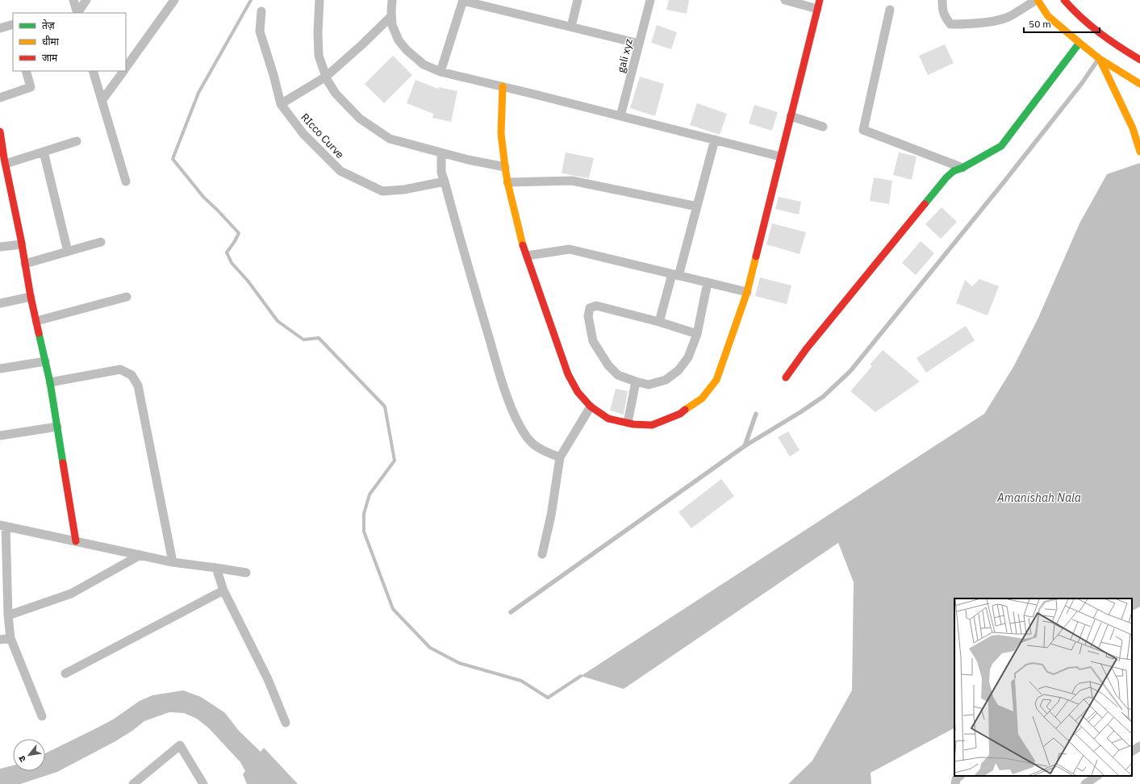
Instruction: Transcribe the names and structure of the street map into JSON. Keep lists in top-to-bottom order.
{
  "streets": {
    "street": ["gali xyz", "RIcco Curve"]
  },
  "water": ["Amanishah Nala"],
  "legend": ["तेज़", "धीमा", "जाम"],
  "scale_bar": "50 m",
  "north": "bottom left"
}
